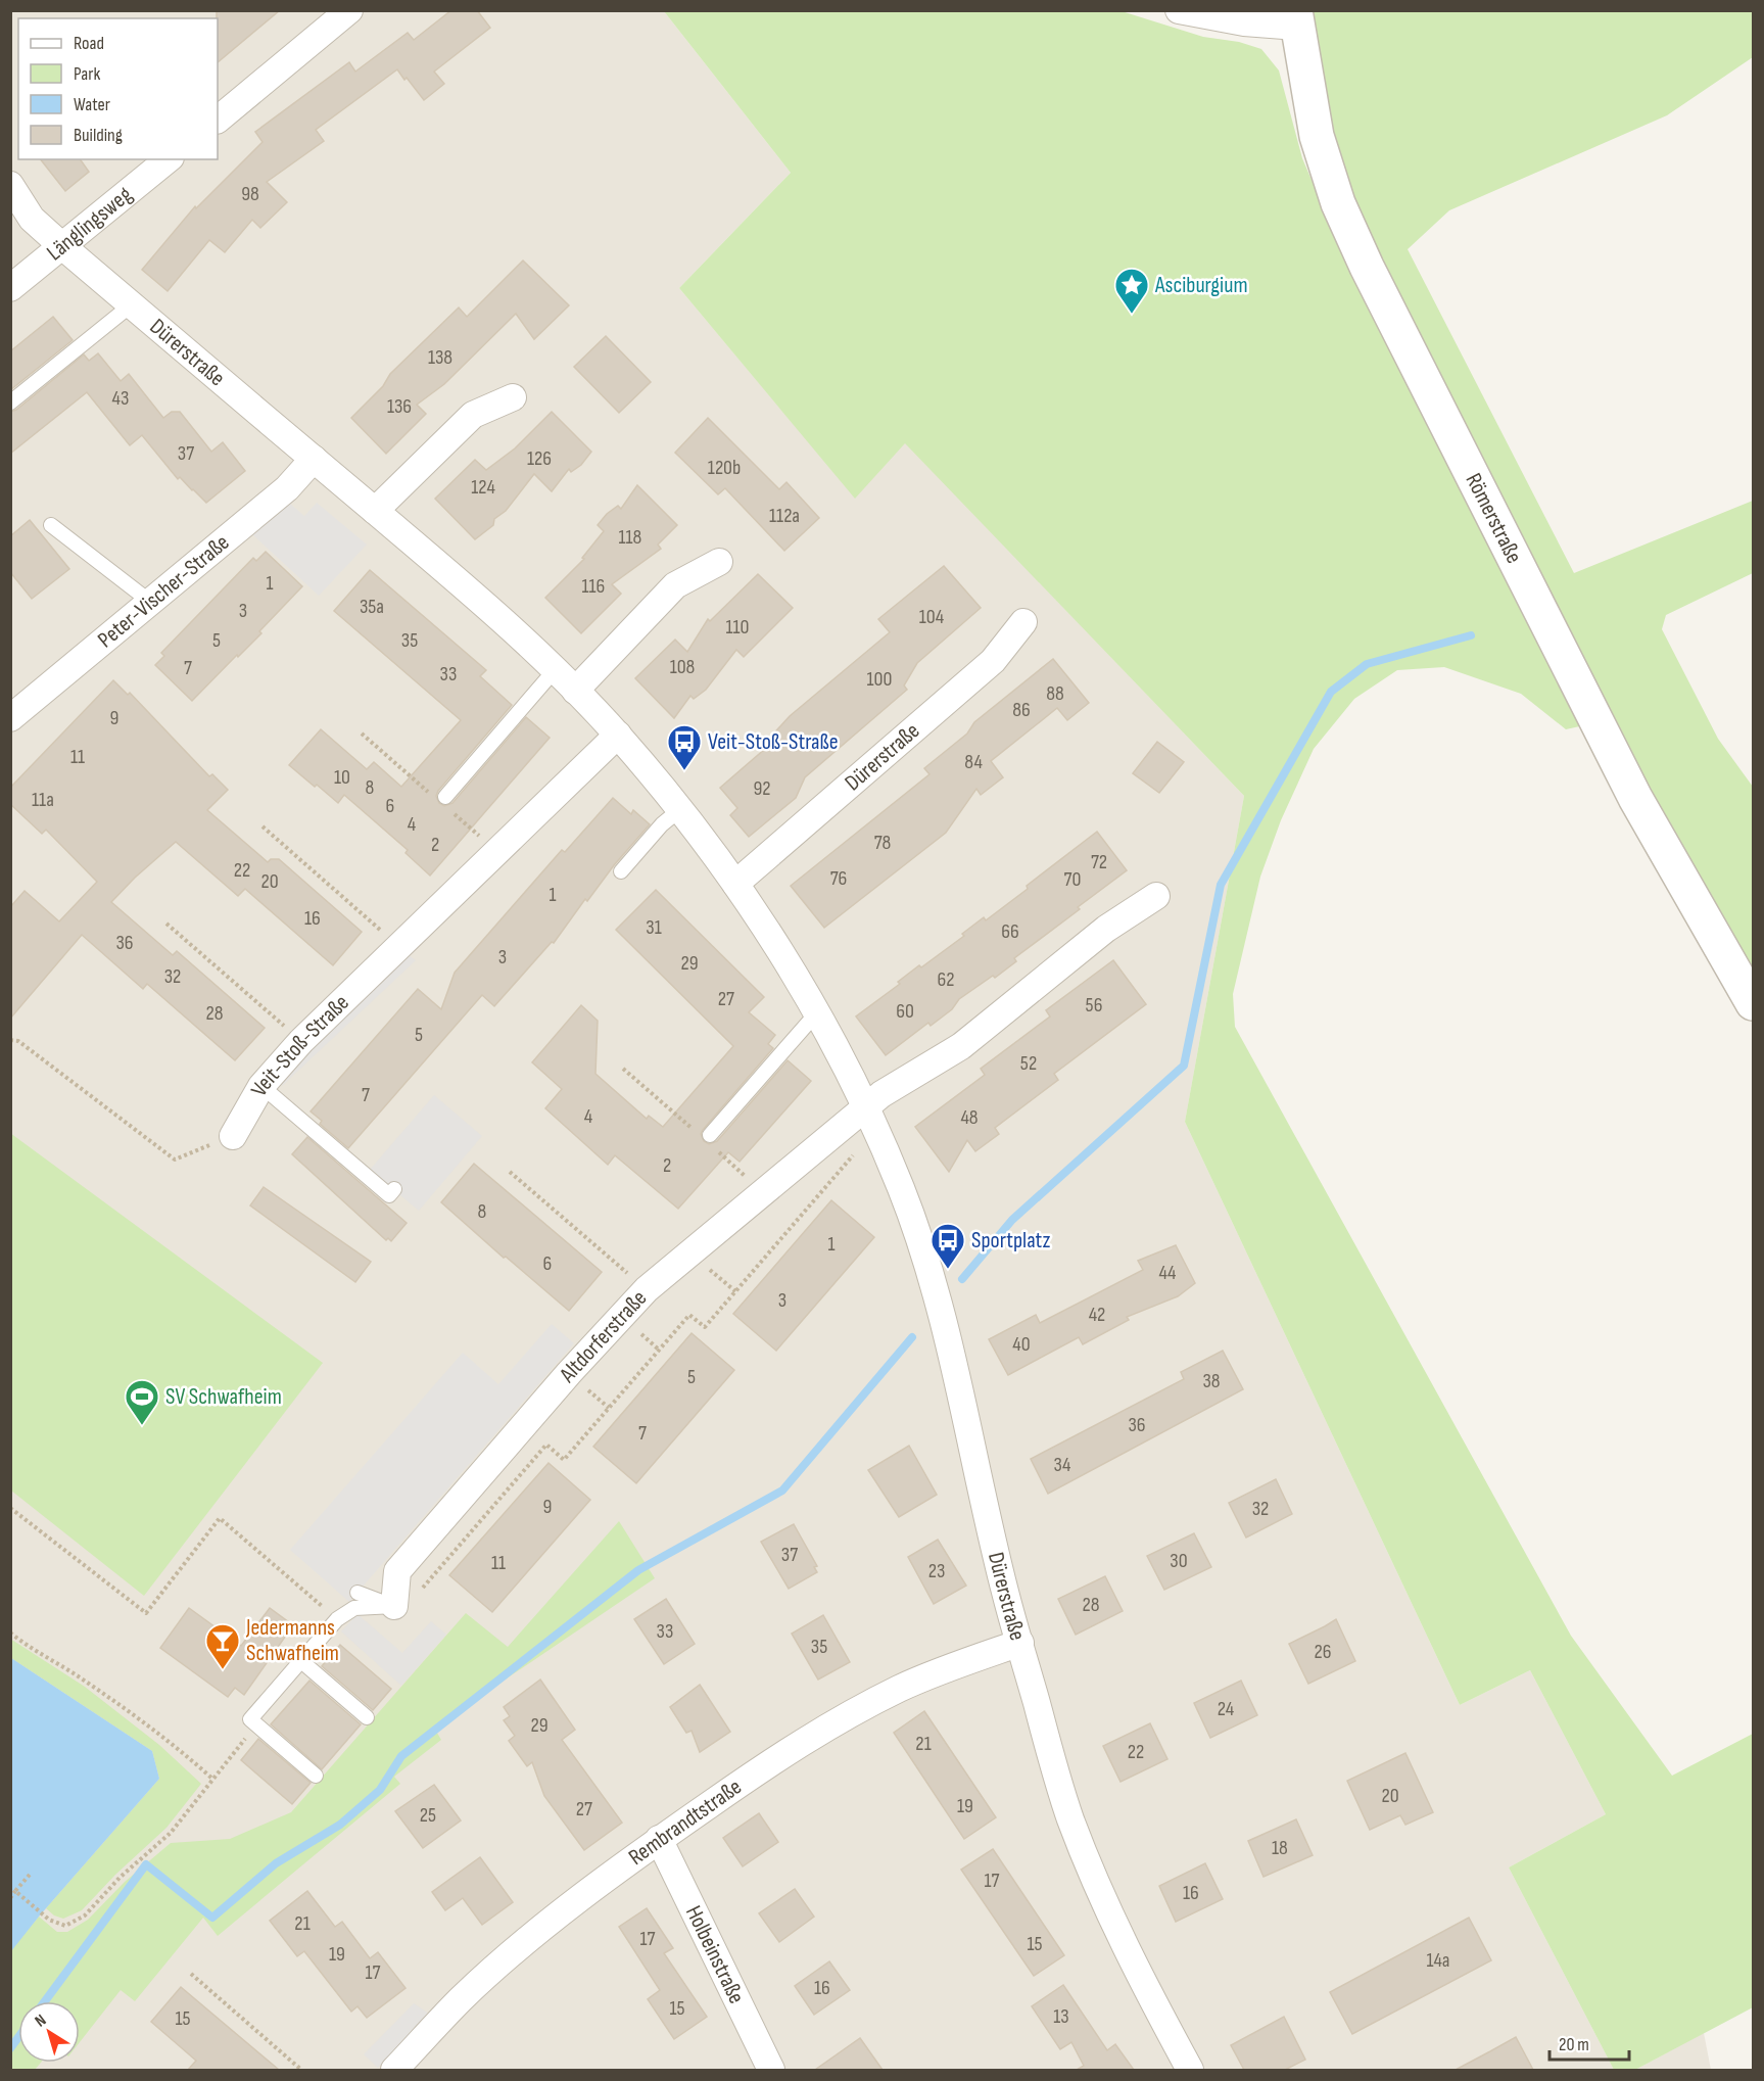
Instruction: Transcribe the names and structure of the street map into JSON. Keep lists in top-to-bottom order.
{
  "streets": {
    "street": [
      "Länglingsweg",
      "Dürerstraße",
      "Römerstraße",
      "Peter-Vischer-Straße",
      "Veit-Stoß-Straße",
      "Altdorferstraße",
      "Rembrandtstraße",
      "Holbeinstraße"
    ]
  },
  "crossings": [
    ["Länglingsweg", "Dürerstraße"],
    ["Dürerstraße", "Peter-Vischer-Straße"],
    ["Dürerstraße", "Veit-Stoß-Straße"],
    ["Dürerstraße", "Altdorferstraße"],
    ["Dürerstraße", "Rembrandtstraße"],
    ["Rembrandtstraße", "Holbeinstraße"]
  ],
  "places": {
    "place": ["Asciburgium"],
    "bus stop": ["Veit-Stoß-Straße", "Sportplatz"],
    "sports": ["SV Schwafheim"],
    "bar": ["Jedermanns Schwafheim"]
  },
  "house_numbers": [
    "98",
    "138",
    "43",
    "136",
    "37",
    "126",
    "120b",
    "124",
    "112a",
    "118",
    "1",
    "116",
    "35a",
    "3",
    "104",
    "110",
    "5",
    "35",
    "108",
    "7",
    "33",
    "100",
    "88",
    "86",
    "9",
    "11",
    "84",
    "10",
    "8",
    "92",
    "11a",
    "6",
    "4",
    "78",
    "2",
    "72",
    "22",
    "76",
    "70",
    "20",
    "1",
    "16",
    "31",
    "66",
    "36",
    "3",
    "29",
    "32",
    "62",
    "27",
    "56",
    "60",
    "28",
    "5",
    "52",
    "7",
    "4",
    "48",
    "2",
    "8",
    "1",
    "6",
    "44",
    "3",
    "42",
    "40",
    "5",
    "38",
    "36",
    "7",
    "34",
    "9",
    "32",
    "37",
    "30",
    "11",
    "23",
    "28",
    "33",
    "35",
    "26",
    "24",
    "29",
    "21",
    "22",
    "20",
    "19",
    "27",
    "25",
    "18",
    "17",
    "16",
    "21",
    "17",
    "15",
    "19",
    "14a",
    "17",
    "16",
    "15",
    "13",
    "15"
  ],
  "legend": [
    "Road",
    "Park",
    "Water",
    "Building"
  ],
  "scale_bar": "20 m",
  "north": "top left"
}
